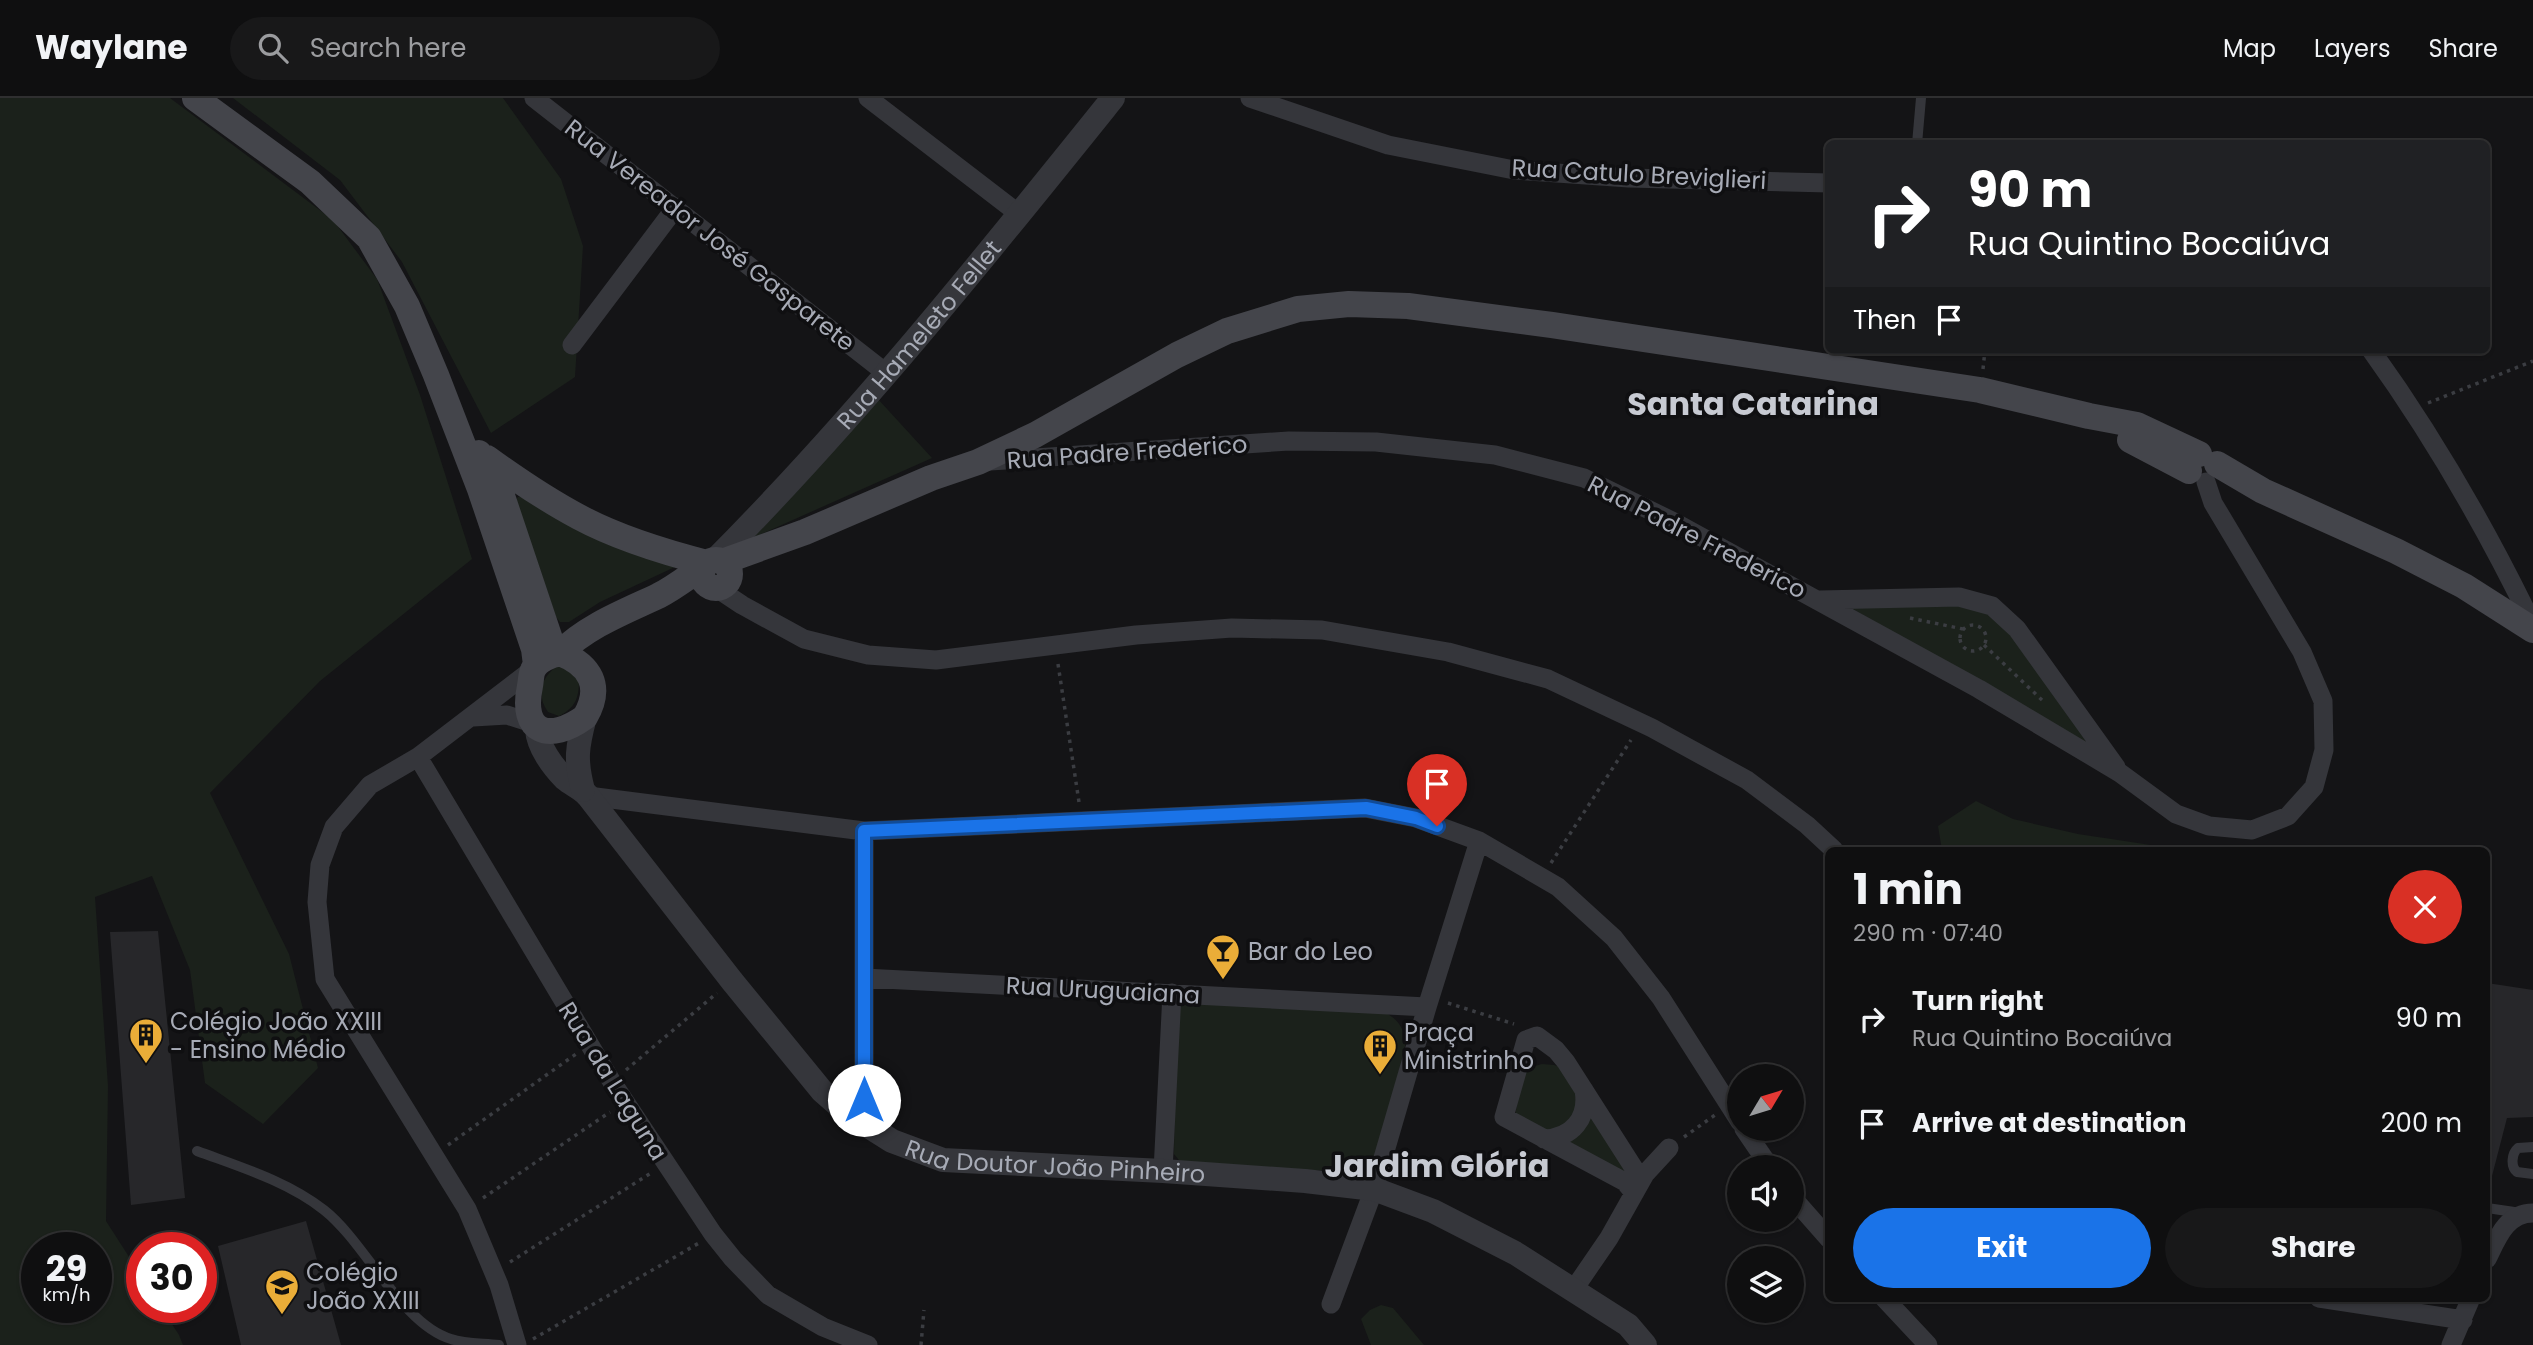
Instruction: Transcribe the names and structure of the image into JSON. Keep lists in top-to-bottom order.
{
  "streets": {
    "street": [
      "Rua Catulo Breviglieri",
      "Rua Vereador José Gasparete",
      "Rua Hameleto Fellet",
      "Rua Padre Frederico",
      "Rua Uruguaiana",
      "Rua da Laguna",
      "Rua Doutor João Pinheiro"
    ]
  },
  "crossings": [
    ["Rua Vereador José Gasparete", "Rua Hameleto Fellet"]
  ],
  "districts": ["Santa Catarina", "Jardim Glória"],
  "places": {
    "bar": ["Bar do Leo"],
    "building": ["Colégio João XXIII - Ensino Médio", "Praça Ministrinho"],
    "school or university": ["Colégio João XXIII"]
  },
  "north": "top right",
  "page": {
    "header": "Waylane",
    "search": "Search here",
    "nav": ["Map", "Layers", "Share"],
    "turn": ["90 m", "Rua Quintino Bocaiúva"],
    "then": "Then",
    "heading": ["1 min", "290 m · 07:40"],
    "list": [
      {
        "name": "Turn right",
        "note": "Rua Quintino Bocaiúva",
        "value": "90 m"
      },
      {
        "name": "Arrive at destination",
        "value": "200 m"
      }
    ],
    "buttons": ["Exit", "Share"],
    "speed": "29 km/h",
    "limit": "30"
  }
}
